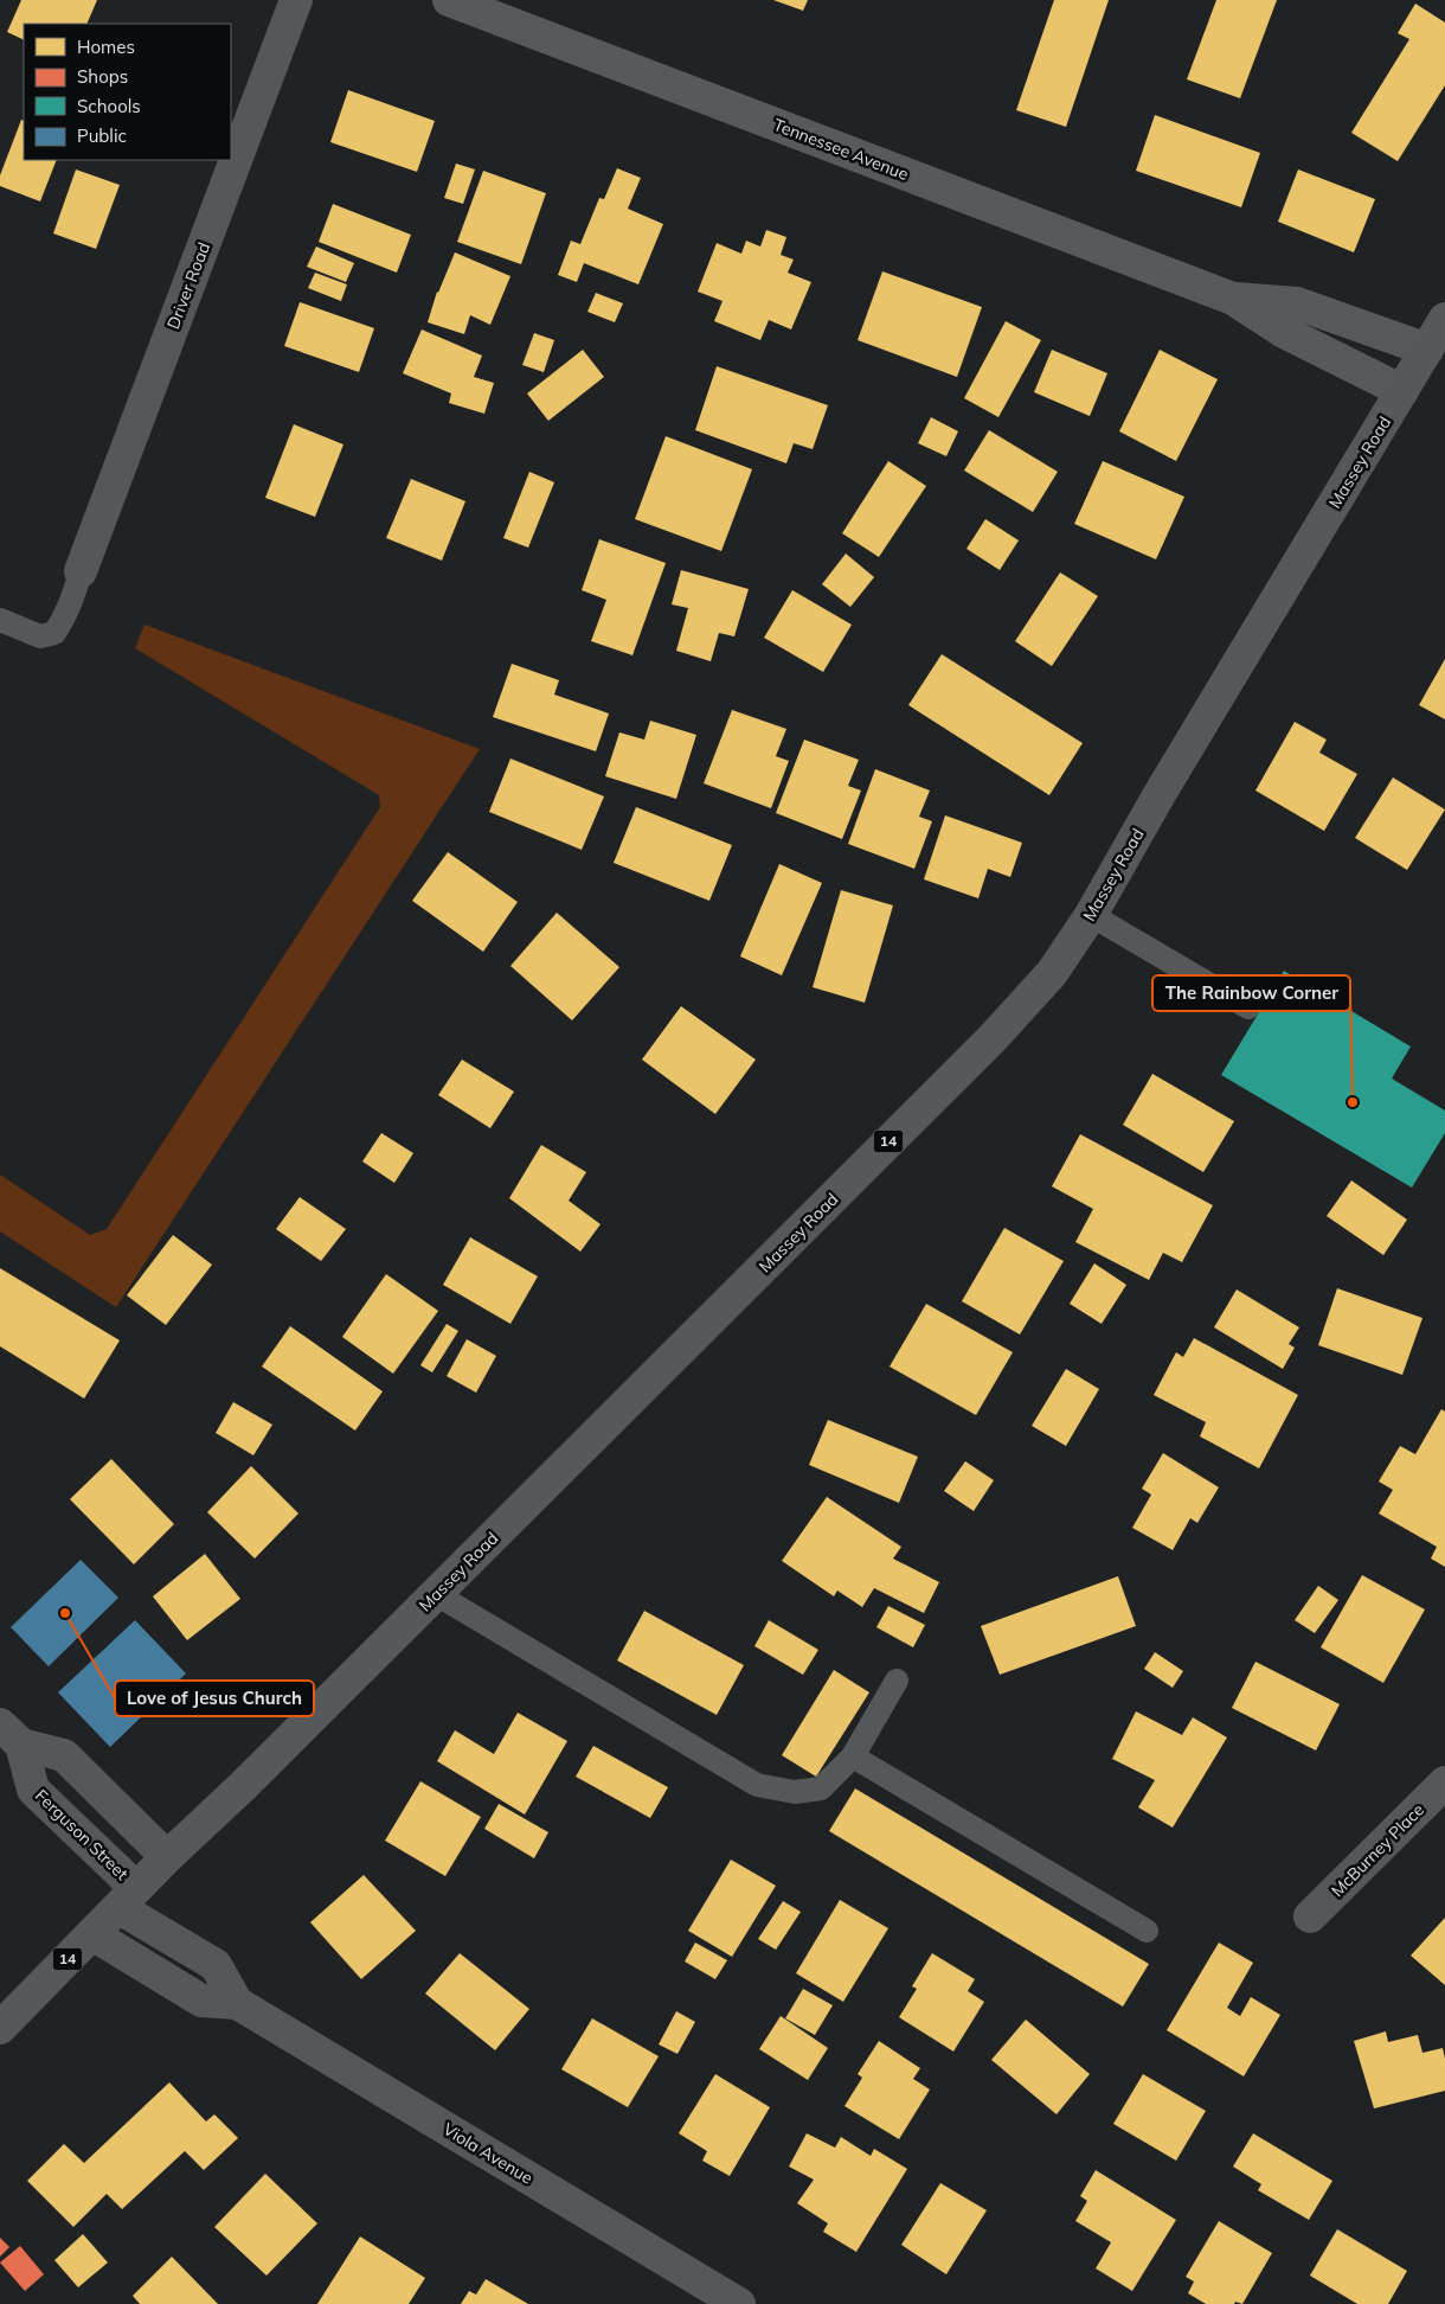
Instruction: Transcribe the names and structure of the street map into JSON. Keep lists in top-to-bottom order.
{
  "streets": {
    "main road": ["Massey Road", "14"],
    "street": [
      "Tennessee Avenue",
      "Driver Road",
      "Ferguson Street",
      "McBurney Place",
      "Viola Avenue"
    ]
  },
  "crossings": [
    ["Tennessee Avenue", "Massey Road"],
    ["Massey Road", "Ferguson Street"],
    ["Massey Road", "Viola Avenue"],
    ["Ferguson Street", "Viola Avenue"]
  ],
  "places": ["The Rainbow Corner", "Love of Jesus Church"],
  "legend": [
    "Homes",
    "Shops",
    "Schools",
    "Public"
  ]
}
